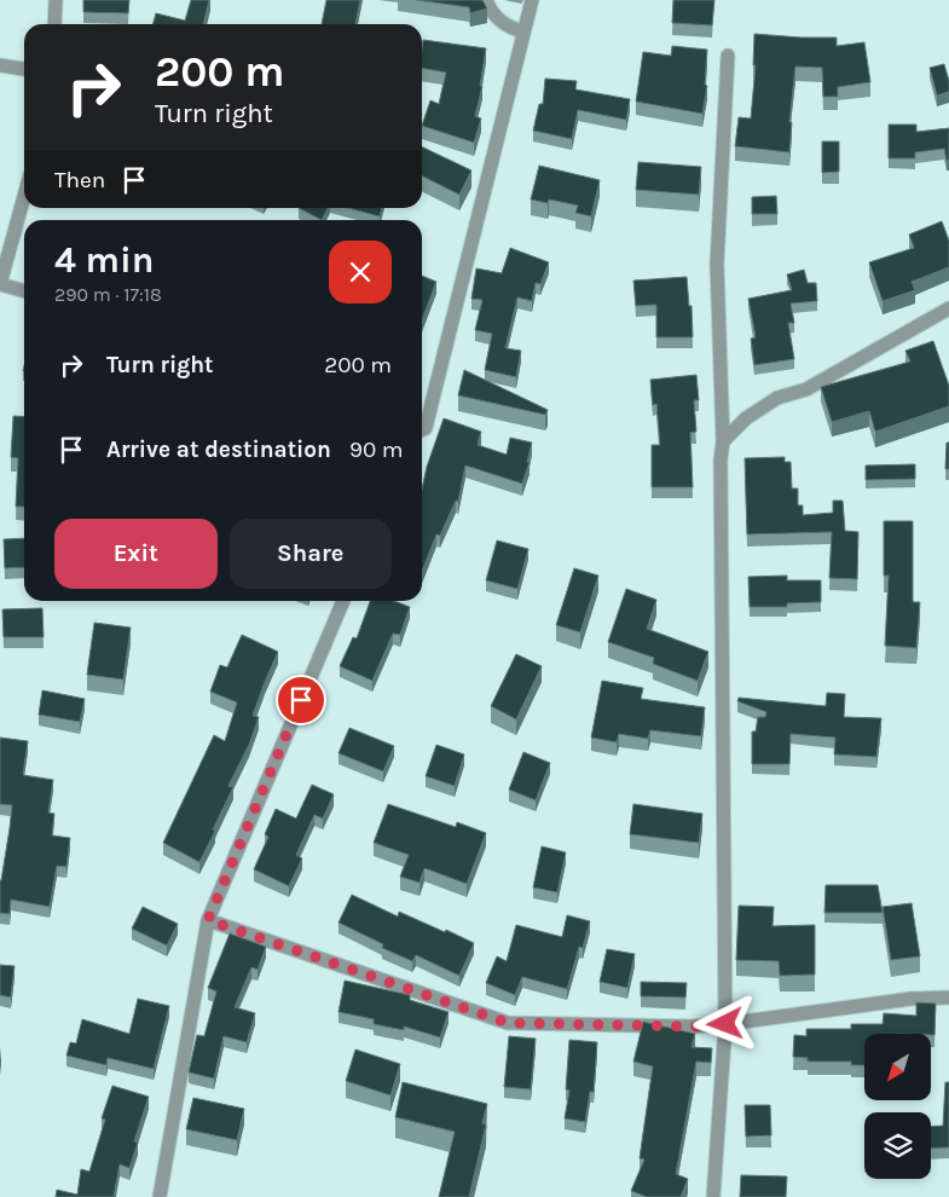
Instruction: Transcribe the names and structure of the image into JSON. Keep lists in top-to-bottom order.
{
  "north": "bottom left",
  "page": {
    "turn": ["200 m", "Turn right"],
    "then": "Then",
    "heading": ["4 min", "290 m · 17:18"],
    "list": [
      {
        "name": "Turn right",
        "value": "200 m"
      },
      {
        "name": "Arrive at destination",
        "value": "90 m"
      }
    ],
    "buttons": ["Exit", "Share"]
  }
}
